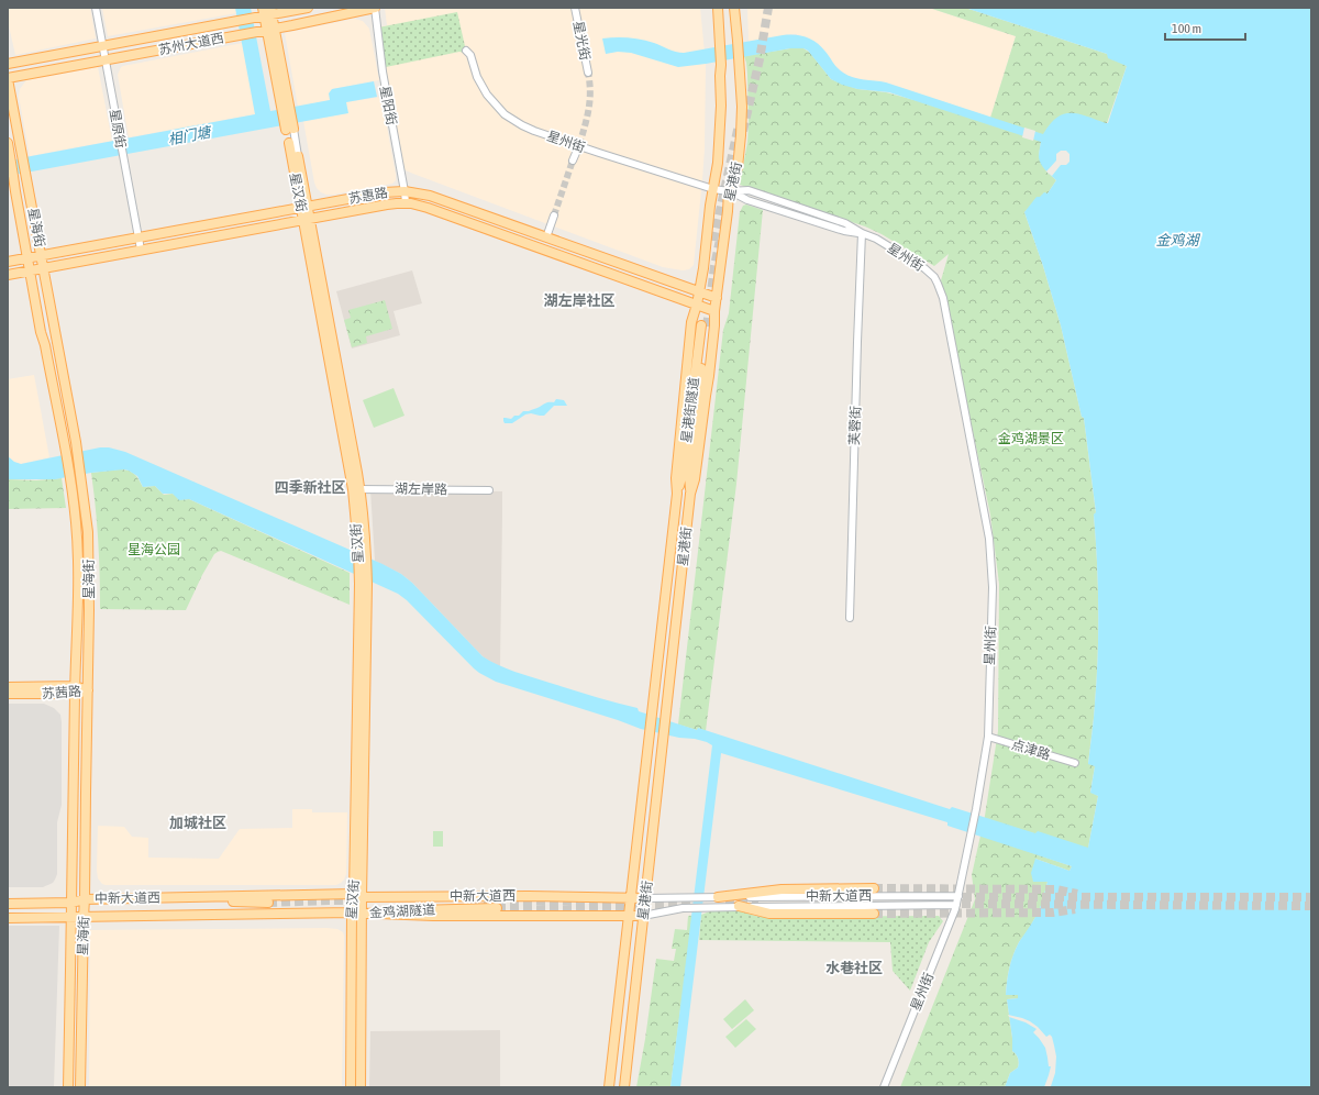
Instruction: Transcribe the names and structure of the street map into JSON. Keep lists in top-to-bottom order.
{
  "streets": {
    "main road": [
      "苏州大道西",
      "星港街",
      "星汉街",
      "苏惠路",
      "星海街",
      "星港街隧道",
      "苏茜路",
      "中新大道西",
      "金鸡湖隧道"
    ],
    "street": [
      "星光街",
      "星阳街",
      "星原街",
      "星州街",
      "芙蓉街",
      "湖左岸路",
      "点津路"
    ]
  },
  "crossings": [
    ["苏州大道西", "星阳街"],
    ["苏州大道西", "星原街"],
    ["苏州大道西", "星汉街"],
    ["苏州大道西", "星海街"],
    ["星阳街", "苏惠路"],
    ["星原街", "苏惠路"],
    ["星州街", "星港街"],
    ["星州街", "芙蓉街"],
    ["星州街", "点津路"],
    ["星州街", "中新大道西"],
    ["星港街", "苏惠路"],
    ["星港街", "星港街隧道"],
    ["星港街", "中新大道西"],
    ["星汉街", "苏惠路"],
    ["星汉街", "湖左岸路"],
    ["星汉街", "中新大道西"],
    ["星汉街", "金鸡湖隧道"],
    ["苏惠路", "星海街"],
    ["星海街", "苏茜路"],
    ["星海街", "中新大道西"],
    ["中新大道西", "金鸡湖隧道"]
  ],
  "districts": [
    "湖左岸社区",
    "四季新社区",
    "加城社区",
    "水巷社区"
  ],
  "water": ["相门塘", "金鸡湖"],
  "parks": ["金鸡湖景区", "星海公园"],
  "scale_bar": "100 m"
}
